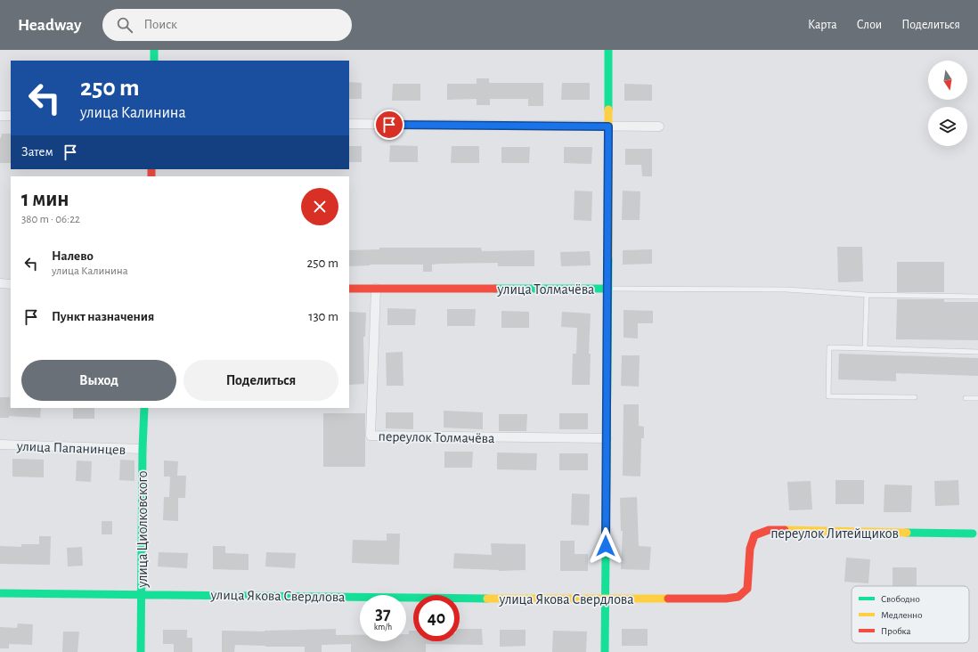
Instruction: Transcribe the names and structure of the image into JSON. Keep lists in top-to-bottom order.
{
  "streets": {
    "street": [
      "улица Толмачёва",
      "переулок Толмачёва",
      "улица Папанинцев",
      "улица Циолковского",
      "переулок Литейщиков",
      "улица Якова Свердлова"
    ]
  },
  "crossings": [
    ["улица Толмачёва", "переулок Толмачёва"],
    ["улица Папанинцев", "улица Циолковского"],
    ["улица Циолковского", "улица Якова Свердлова"],
    ["переулок Литейщиков", "улица Якова Свердлова"]
  ],
  "legend": ["Свободно", "Медленно", "Пробка"],
  "north": "bottom",
  "page": {
    "header": "Headway",
    "search": "Поиск",
    "nav": ["Карта", "Слои", "Поделиться"],
    "turn": ["250 m", "улица Калинина"],
    "then": "Затем",
    "heading": ["1 мин", "380 m · 06:22"],
    "list": [
      {
        "name": "Налево",
        "note": "улица Калинина",
        "value": "250 m"
      },
      {
        "name": "Пункт назначения",
        "value": "130 m"
      }
    ],
    "buttons": ["Выход", "Поделиться"],
    "speed": "37 km/h",
    "limit": "40"
  }
}
